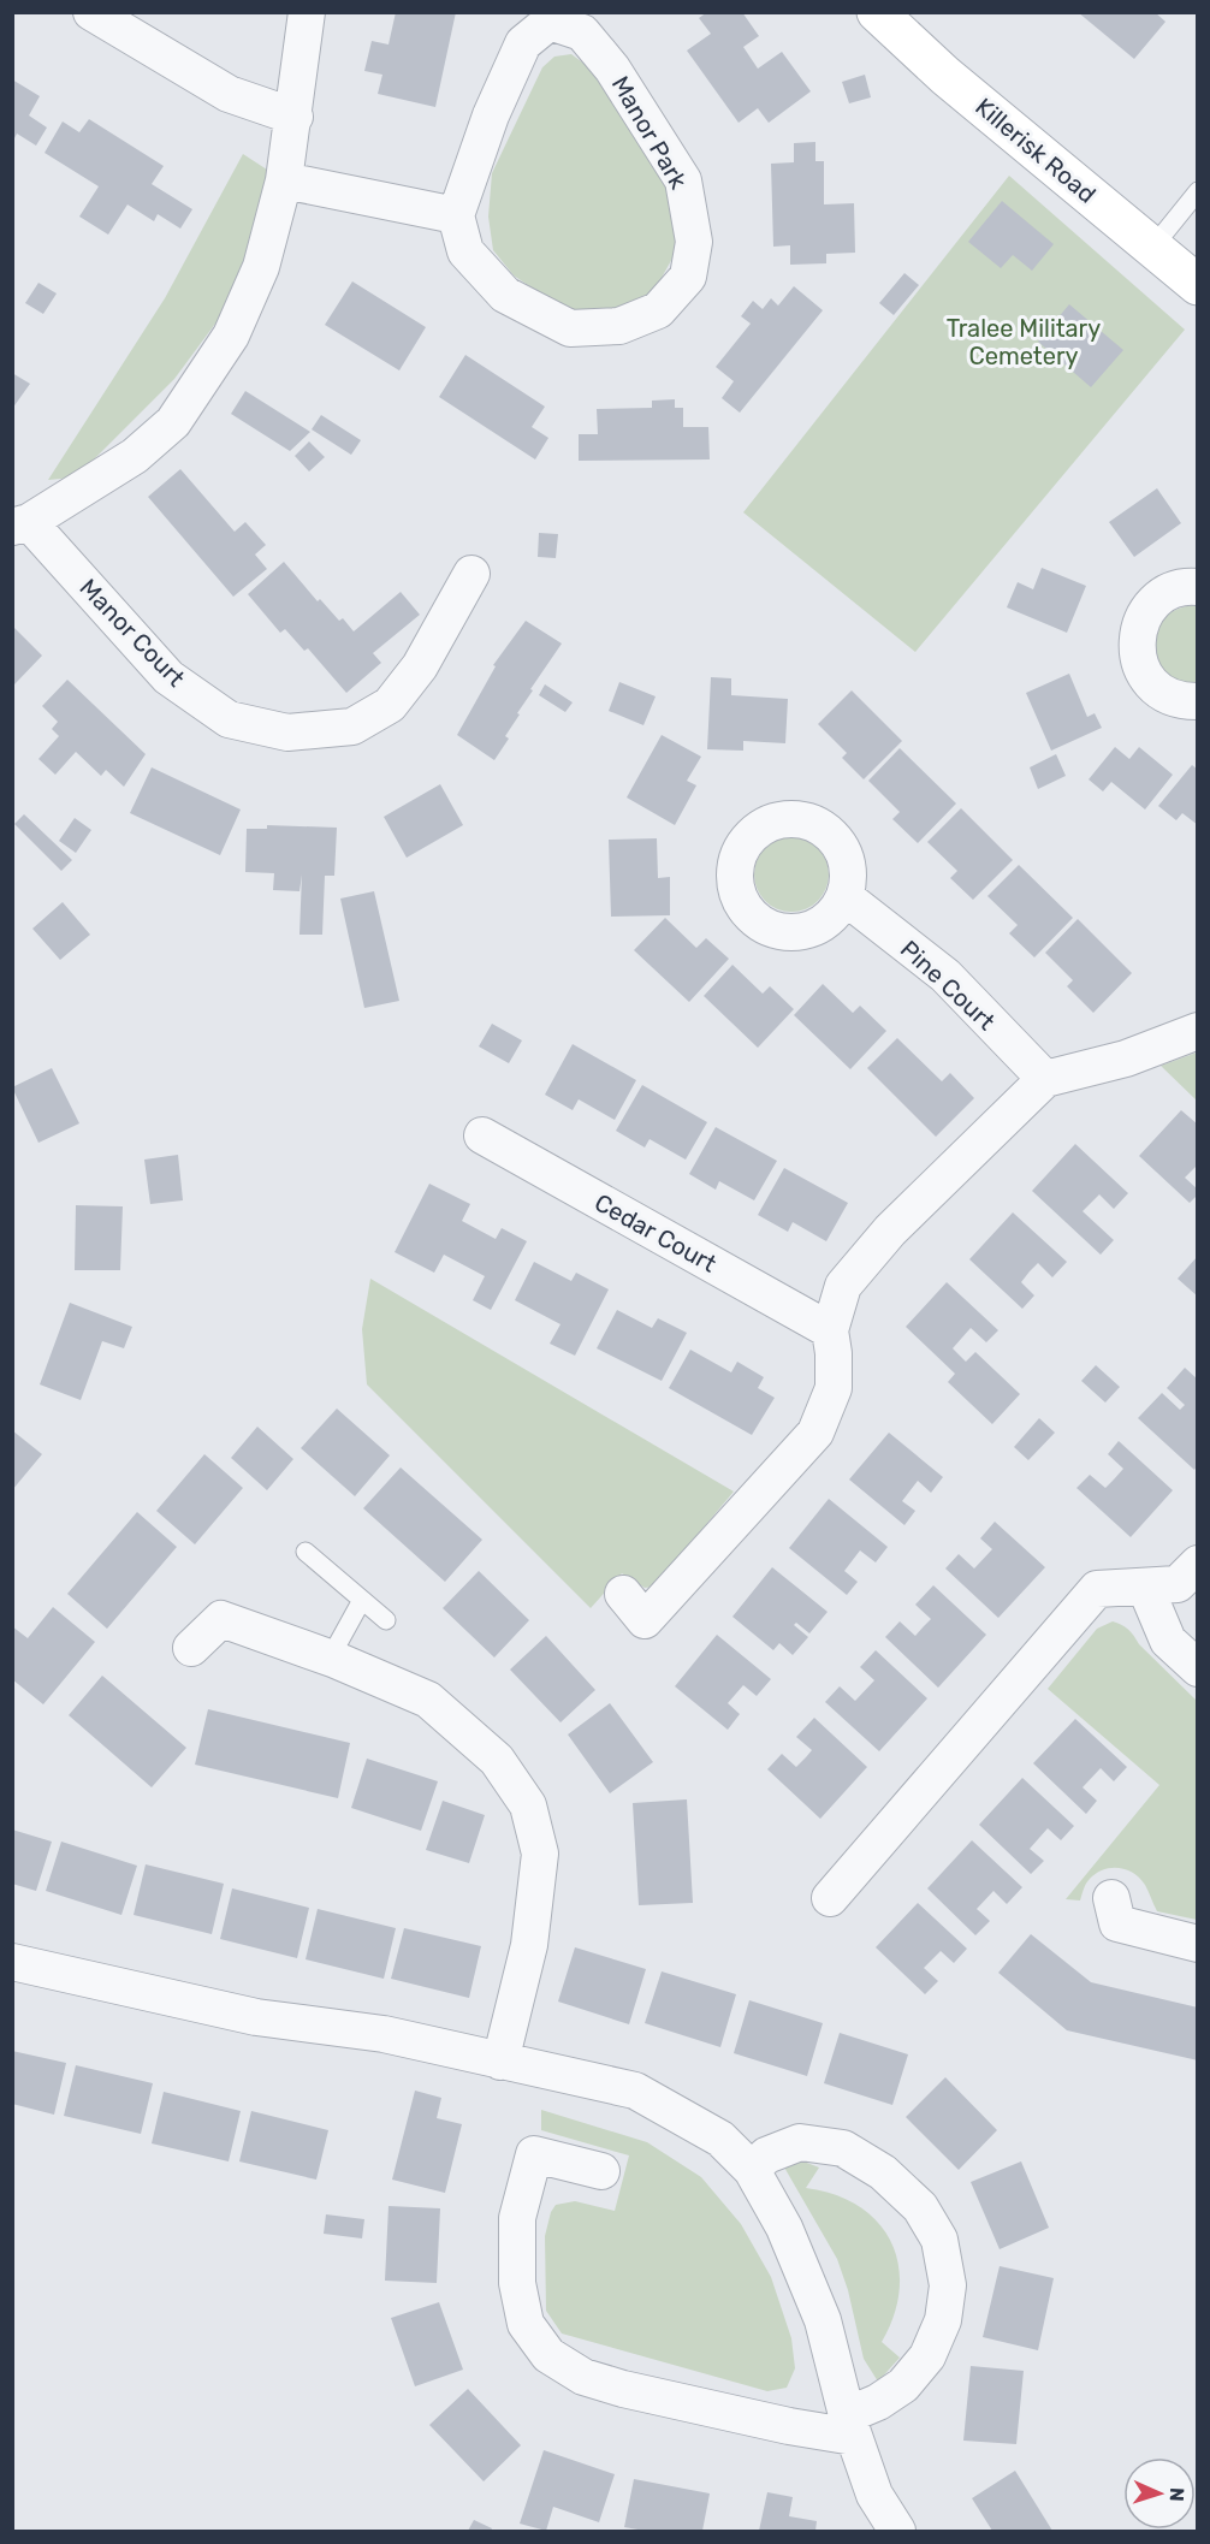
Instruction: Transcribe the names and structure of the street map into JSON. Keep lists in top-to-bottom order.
{
  "streets": {
    "main road": ["Killerisk Road"],
    "street": [
      "Manor Park",
      "Manor Court",
      "Pine Court",
      "Cedar Court"
    ]
  },
  "parks": ["Tralee Military Cemetery"],
  "north": "right"
}
